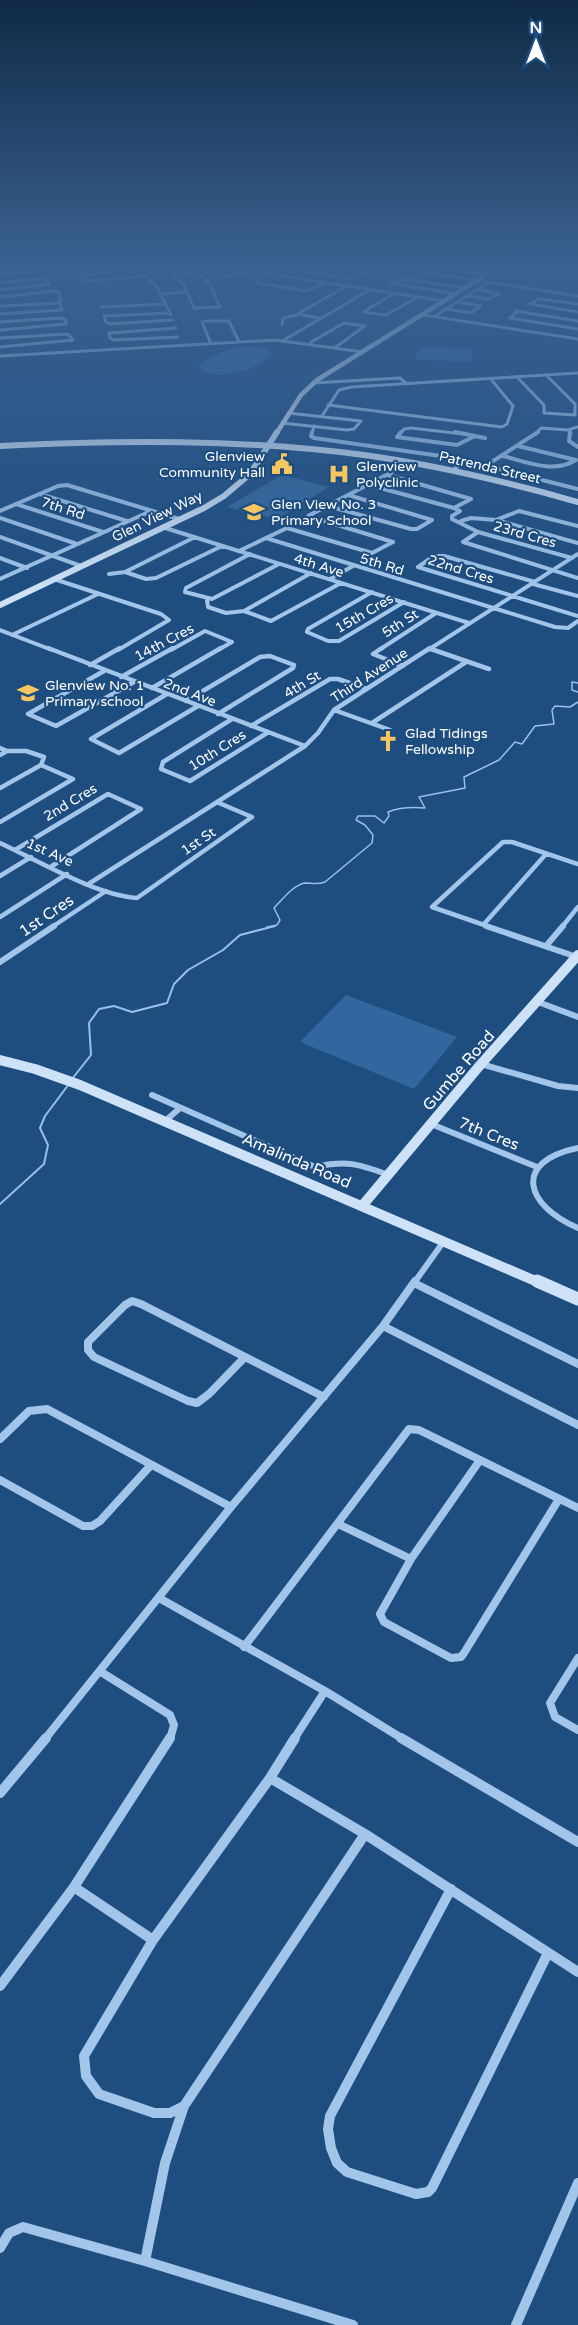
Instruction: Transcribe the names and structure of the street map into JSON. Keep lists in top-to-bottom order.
{
  "streets": {
    "street": [
      "Patrenda Street",
      "7th Rd",
      "Glen View Way",
      "23rd Cres",
      "5th Rd",
      "4th Ave",
      "22nd Cres",
      "15th Cres",
      "5th St",
      "14th Cres",
      "Third Avenue",
      "4th St",
      "2nd Ave",
      "10th Cres",
      "2nd Cres",
      "1st St",
      "1st Ave",
      "1st Cres",
      "Gumbe Road",
      "7th Cres",
      "Amalinda Road"
    ]
  },
  "crossings": [
    ["Patrenda Street", "Glen View Way"],
    ["Glen View Way", "4th Ave"],
    ["23rd Cres", "Third Avenue"],
    ["5th Rd", "Third Avenue"],
    ["4th Ave", "15th Cres"],
    ["4th Ave", "5th St"],
    ["4th Ave", "Third Avenue"],
    ["22nd Cres", "Third Avenue"],
    ["5th St", "Third Avenue"],
    ["14th Cres", "2nd Ave"],
    ["Third Avenue", "4th St"],
    ["Third Avenue", "2nd Ave"],
    ["Third Avenue", "1st St"],
    ["Third Avenue", "1st Ave"],
    ["4th St", "2nd Ave"],
    ["2nd Ave", "10th Cres"],
    ["2nd Cres", "1st Ave"],
    ["1st St", "1st Ave"],
    ["1st Ave", "1st Cres"],
    ["Gumbe Road", "7th Cres"],
    ["Gumbe Road", "Amalinda Road"]
  ],
  "places": {
    "public building": ["Glenview Community Hall"],
    "hospital": ["Glenview Polyclinic"],
    "school or university": ["Glen View No. 3 Primary School", "Glenview No. 1 Primary school"],
    "church": ["Glad Tidings Fellowship"]
  },
  "north": "top"
}
